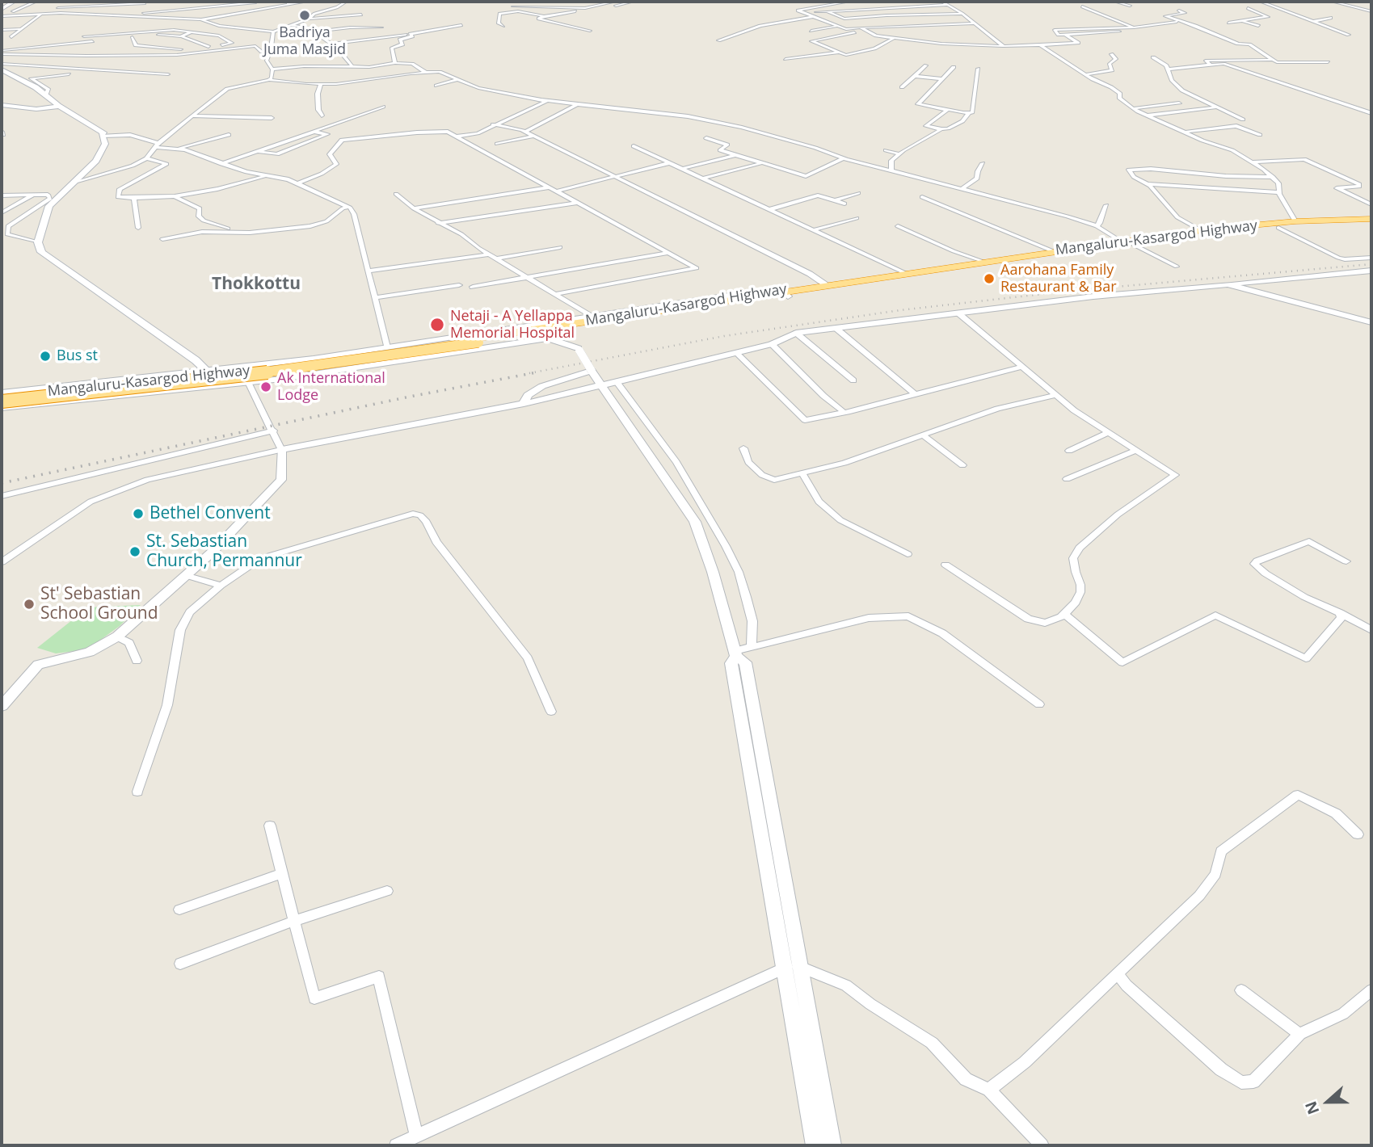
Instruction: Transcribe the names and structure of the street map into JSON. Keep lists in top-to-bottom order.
{
  "streets": {
    "highway": ["Mangaluru-Kasargod Highway"]
  },
  "districts": ["Thokkottu"],
  "places": [
    "Badriya Juma Masjid",
    "Aarohana Family Restaurant & Bar",
    "Netaji - A Yellappa Memorial Hospital",
    "Bus st",
    "Ak International Lodge",
    "Bethel Convent",
    "St. Sebastian Church, Permannur",
    "St' Sebastian School Ground"
  ],
  "north": "left"
}
